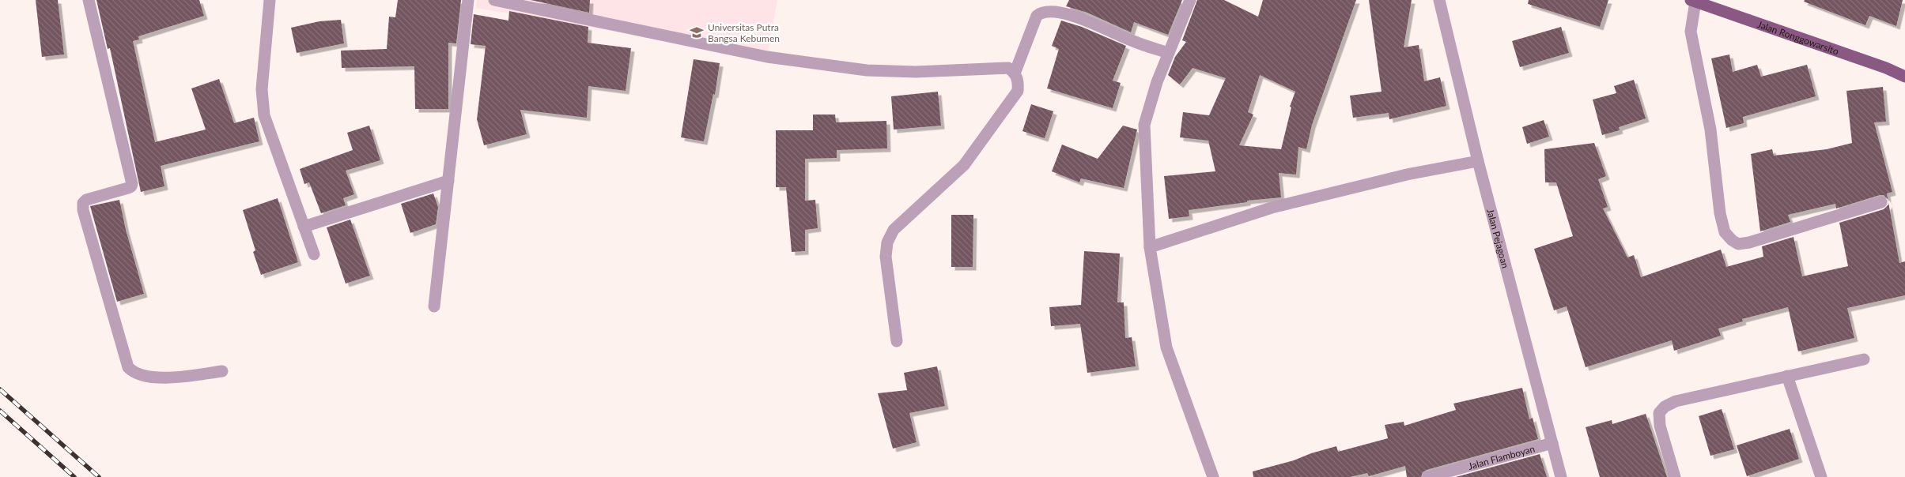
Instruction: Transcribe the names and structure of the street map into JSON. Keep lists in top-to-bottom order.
{
  "streets": {
    "main road": ["Jalan Ronggowarsito"],
    "street": ["Jalan Pejagoan", "Jalan Flamboyan"]
  },
  "crossings": [
    ["Jalan Pejagoan", "Jalan Flamboyan"]
  ],
  "places": {
    "school or university": ["Universitas Putra Bangsa Kebumen"]
  }
}
